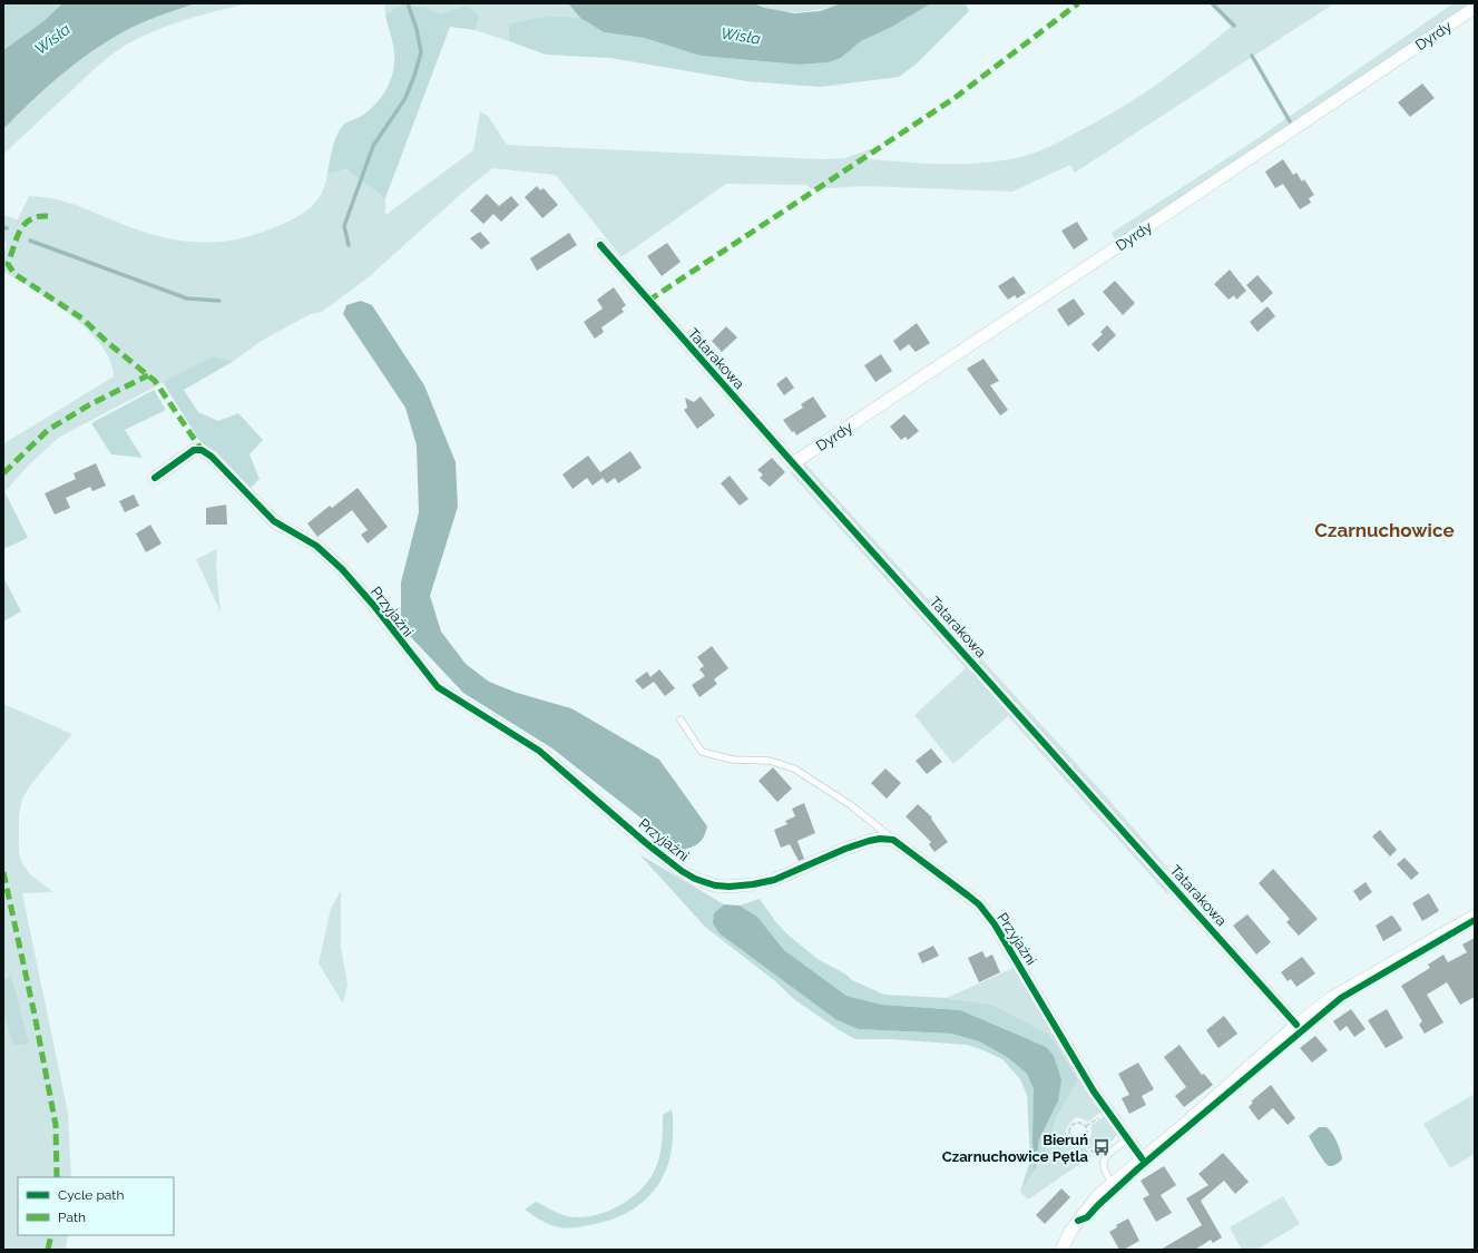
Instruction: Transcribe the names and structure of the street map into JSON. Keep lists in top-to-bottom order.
{
  "streets": {
    "street": ["Dyrdy", "Tatarakowa", "Przyjaźni"]
  },
  "crossings": [
    ["Dyrdy", "Tatarakowa"]
  ],
  "districts": ["Czarnuchowice"],
  "water": ["Wisła"],
  "places": {
    "bus stop": ["Bieruń Czarnuchowice Pętla"]
  },
  "legend": ["Cycle path", "Path"]
}
